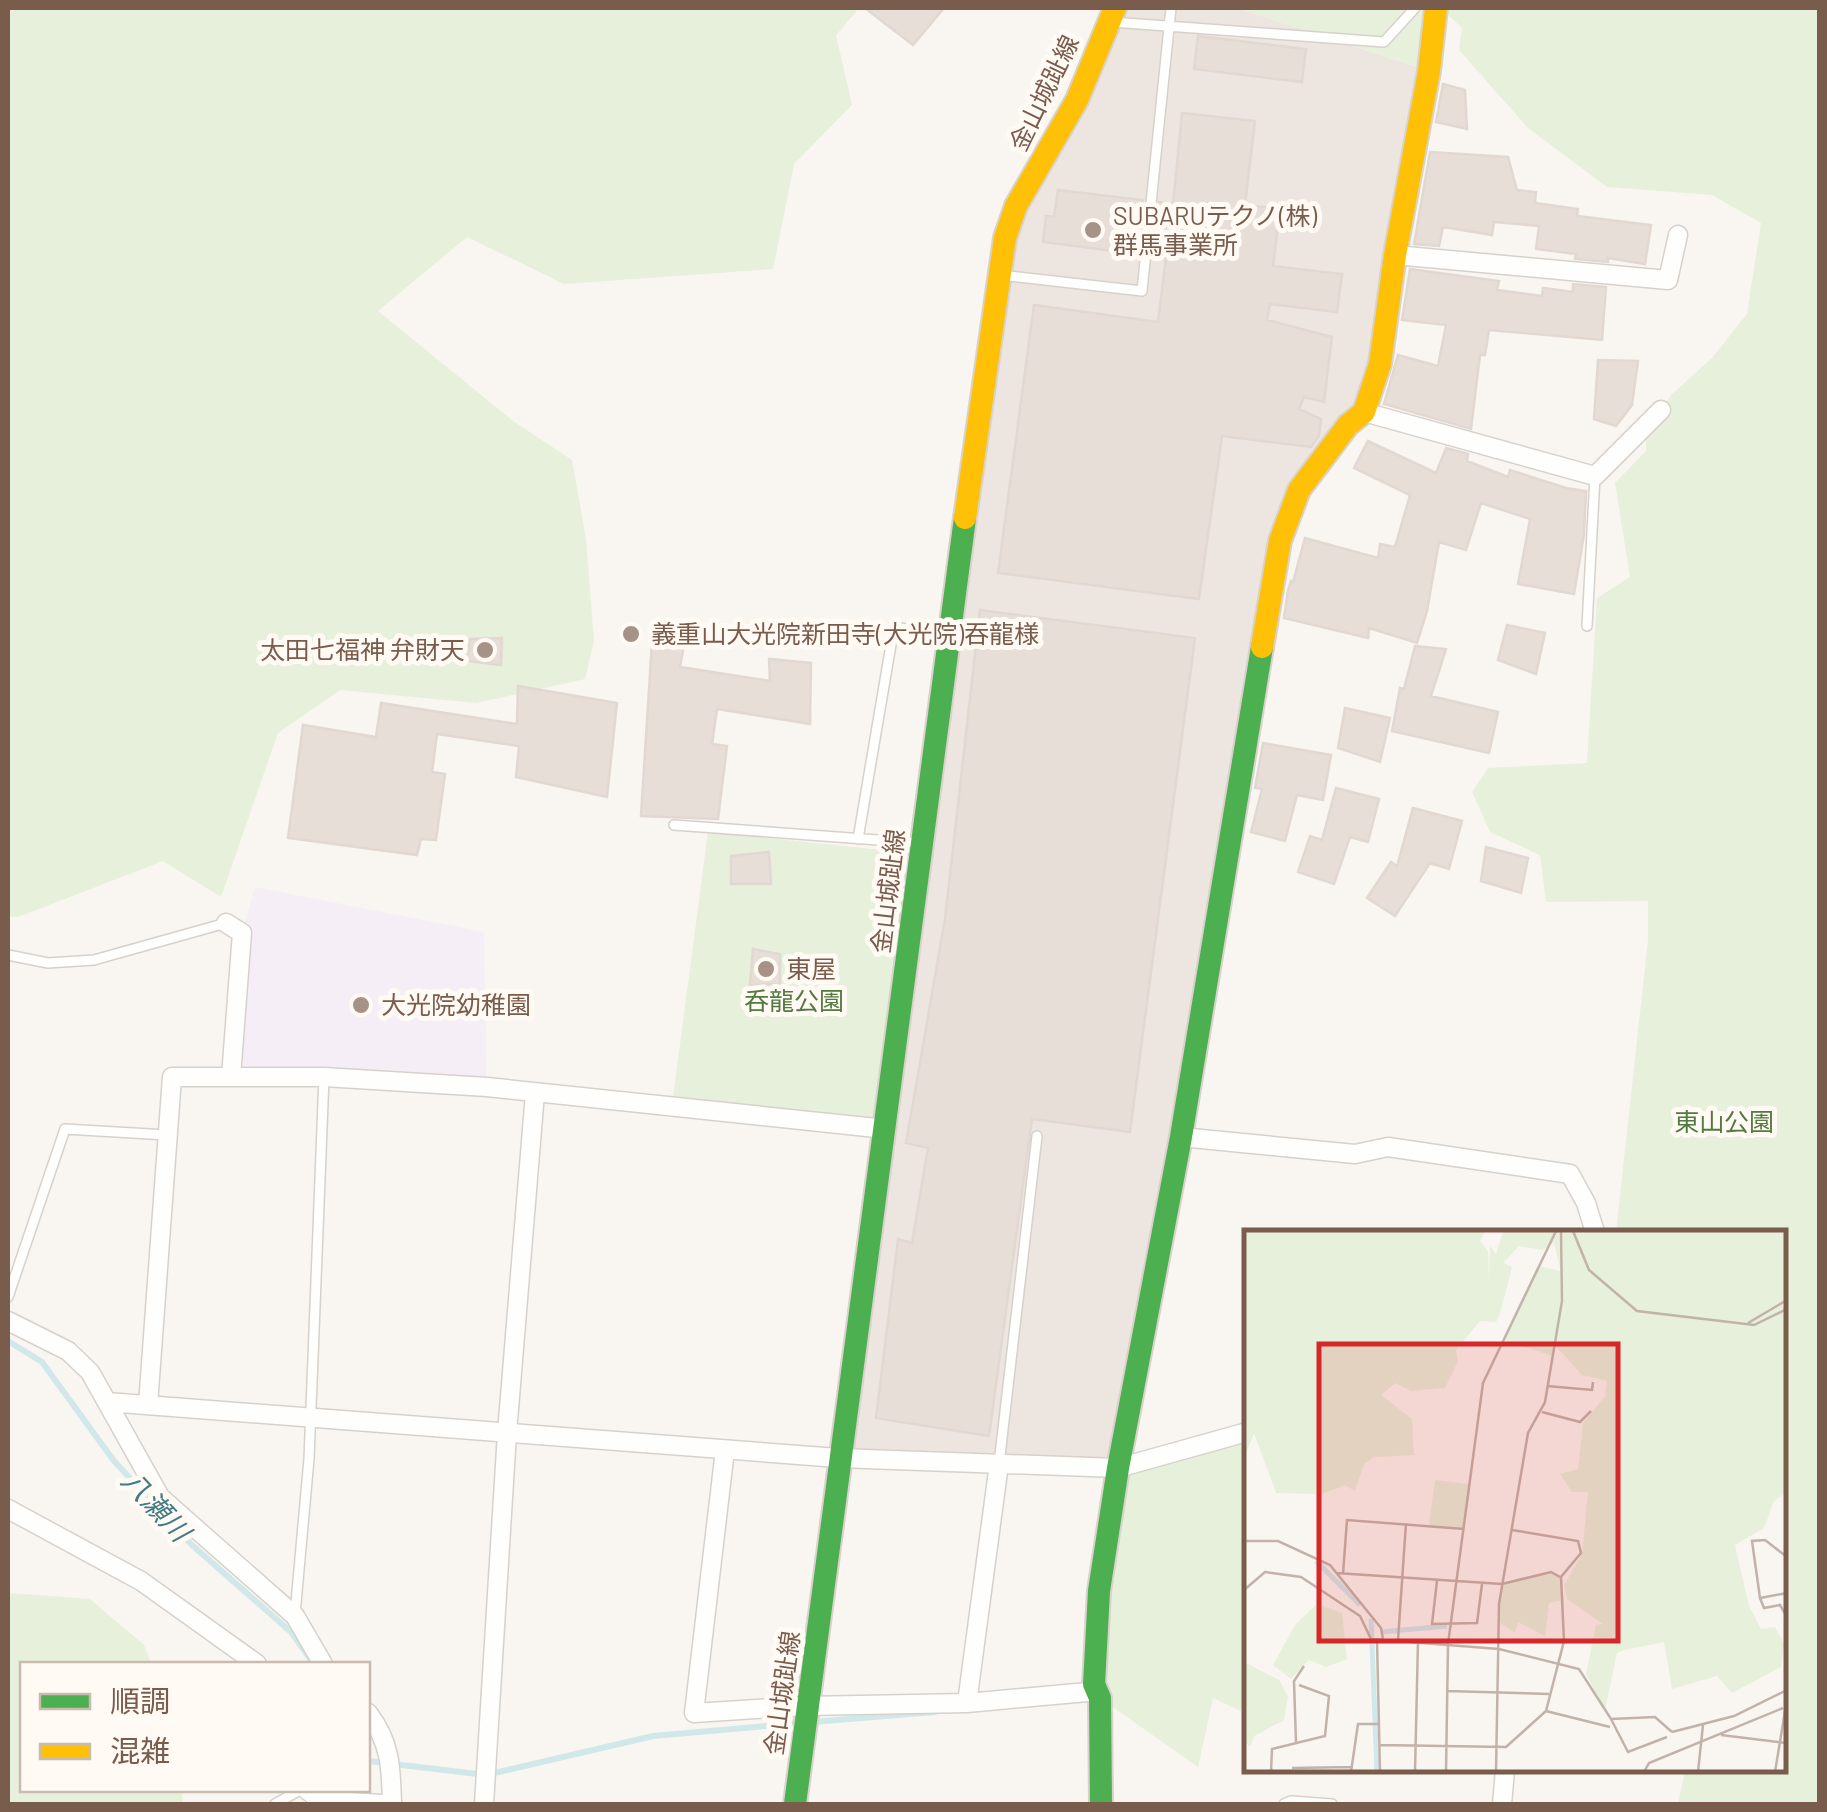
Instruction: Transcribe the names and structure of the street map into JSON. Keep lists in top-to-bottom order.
{
  "streets": {
    "street": ["金山城趾線"]
  },
  "water": ["八瀬川"],
  "parks": ["呑龍公園", "東山公園"],
  "places": [
    "SUBARUテクノ(株) 群馬事業所",
    "義重山大光院新田寺(大光院)吞龍様",
    "太田七福神 弁財天",
    "東屋",
    "大光院幼稚園"
  ],
  "legend": ["順調", "混雑"]
}
